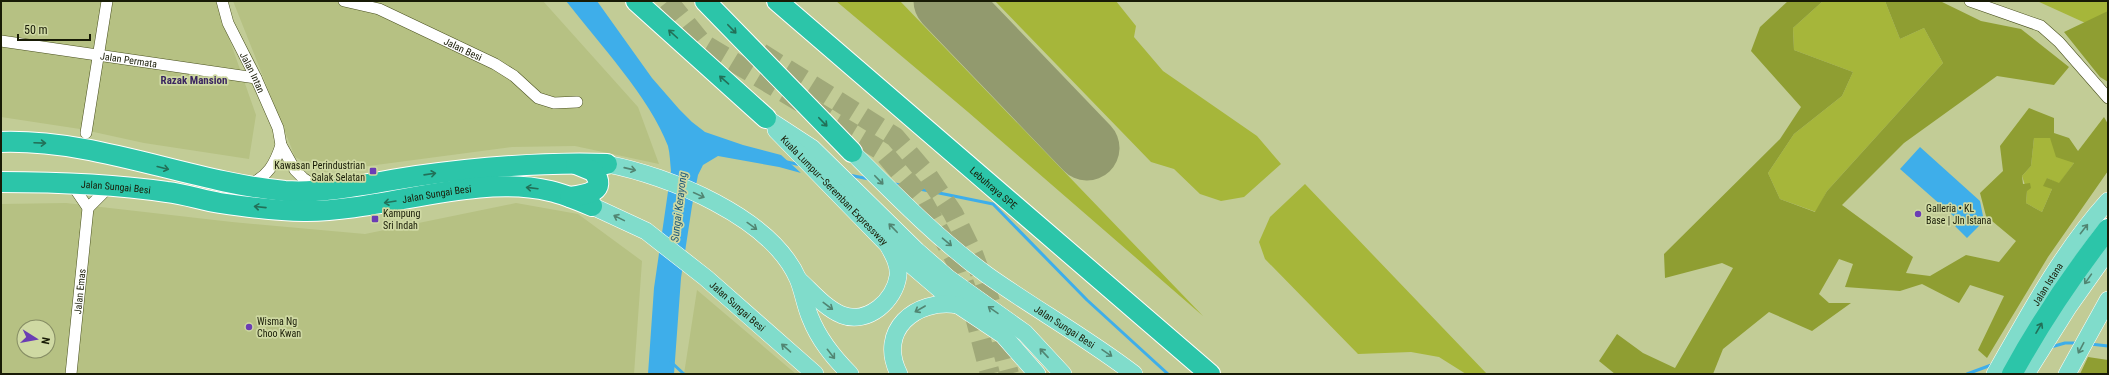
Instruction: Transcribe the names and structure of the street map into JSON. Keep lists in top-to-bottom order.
{
  "streets": {
    "highway": ["Jalan Sungai Besi", "Lebuhraya SPE", "Kuala Lumpur–Seremban Expressway"],
    "main road": ["Jalan Istana"],
    "street": [
      "Jalan Besi",
      "Jalan Permata",
      "Jalan Intan",
      "Jalan Emas"
    ]
  },
  "crossings": [
    ["Jalan Permata", "Jalan Intan"],
    ["Jalan Intan", "Jalan Sungai Besi"]
  ],
  "districts": ["Razak Mansion"],
  "water": ["Sungai Kerayong"],
  "places": {
    "transit": ["Kawasan Perindustrian Salak Selatan", "Kampung Sri Indah"],
    "other": ["Galleria • KL Base | Jln Istana", "Wisma Ng Choo Kwan"]
  },
  "scale_bar": "50 m",
  "north": "right"
}
